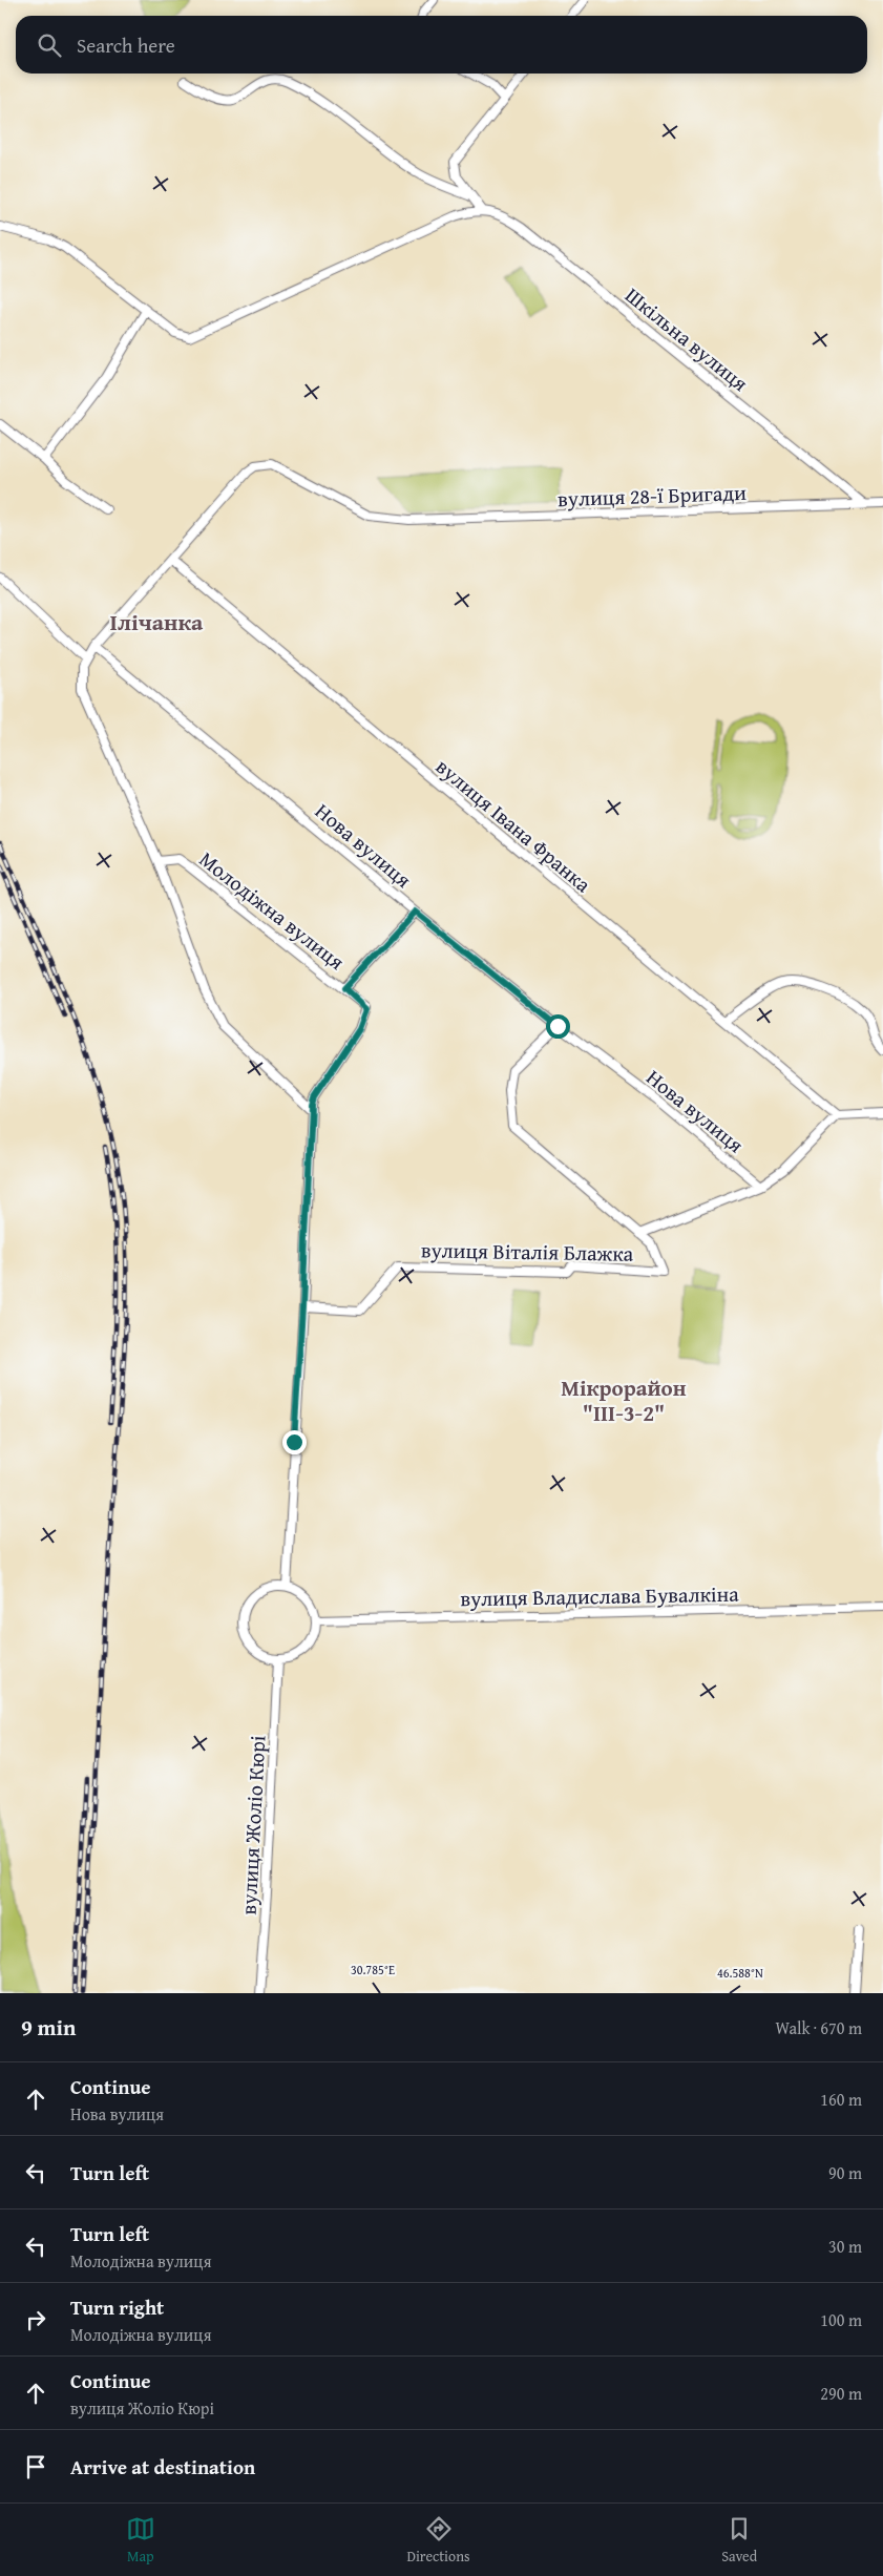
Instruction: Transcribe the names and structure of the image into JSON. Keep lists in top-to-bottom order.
{
  "streets": {
    "street": [
      "Шкільна вулиця",
      "вулиця 28-ї Бригади",
      "вулиця Івана Франка",
      "Нова вулиця",
      "Молодіжна вулиця",
      "вулиця Віталія Блажка",
      "вулиця Владислава Бувалкіна",
      "вулиця Жоліо Кюрі"
    ]
  },
  "crossings": [
    ["Шкільна вулиця", "вулиця 28-ї Бригади"],
    ["вулиця 28-ї Бригади", "вулиця Івана Франка"],
    ["вулиця 28-ї Бригади", "Нова вулиця"],
    ["вулиця Івана Франка", "вулиця Віталія Блажка"],
    ["Нова вулиця", "вулиця Віталія Блажка"],
    ["вулиця Владислава Бувалкіна", "вулиця Жоліо Кюрі"]
  ],
  "districts": ["Ілічанка", "Мікрорайон \"ІІІ-3-2\""],
  "page": {
    "search": "Search here",
    "heading": ["9 min", "Walk · 670 m"],
    "list": [
      ["Continue", "Нова вулиця", "160 m"],
      ["Turn left", "90 m"],
      ["Turn left", "Молодіжна вулиця", "30 m"],
      ["Turn right", "Молодіжна вулиця", "100 m"],
      ["Continue", "вулиця Жоліо Кюрі", "290 m"],
      "Arrive at destination"
    ],
    "nav": ["Map", "Directions", "Saved"]
  },
  "coordinates": ["30.785°E", "46.588°N"]
}
